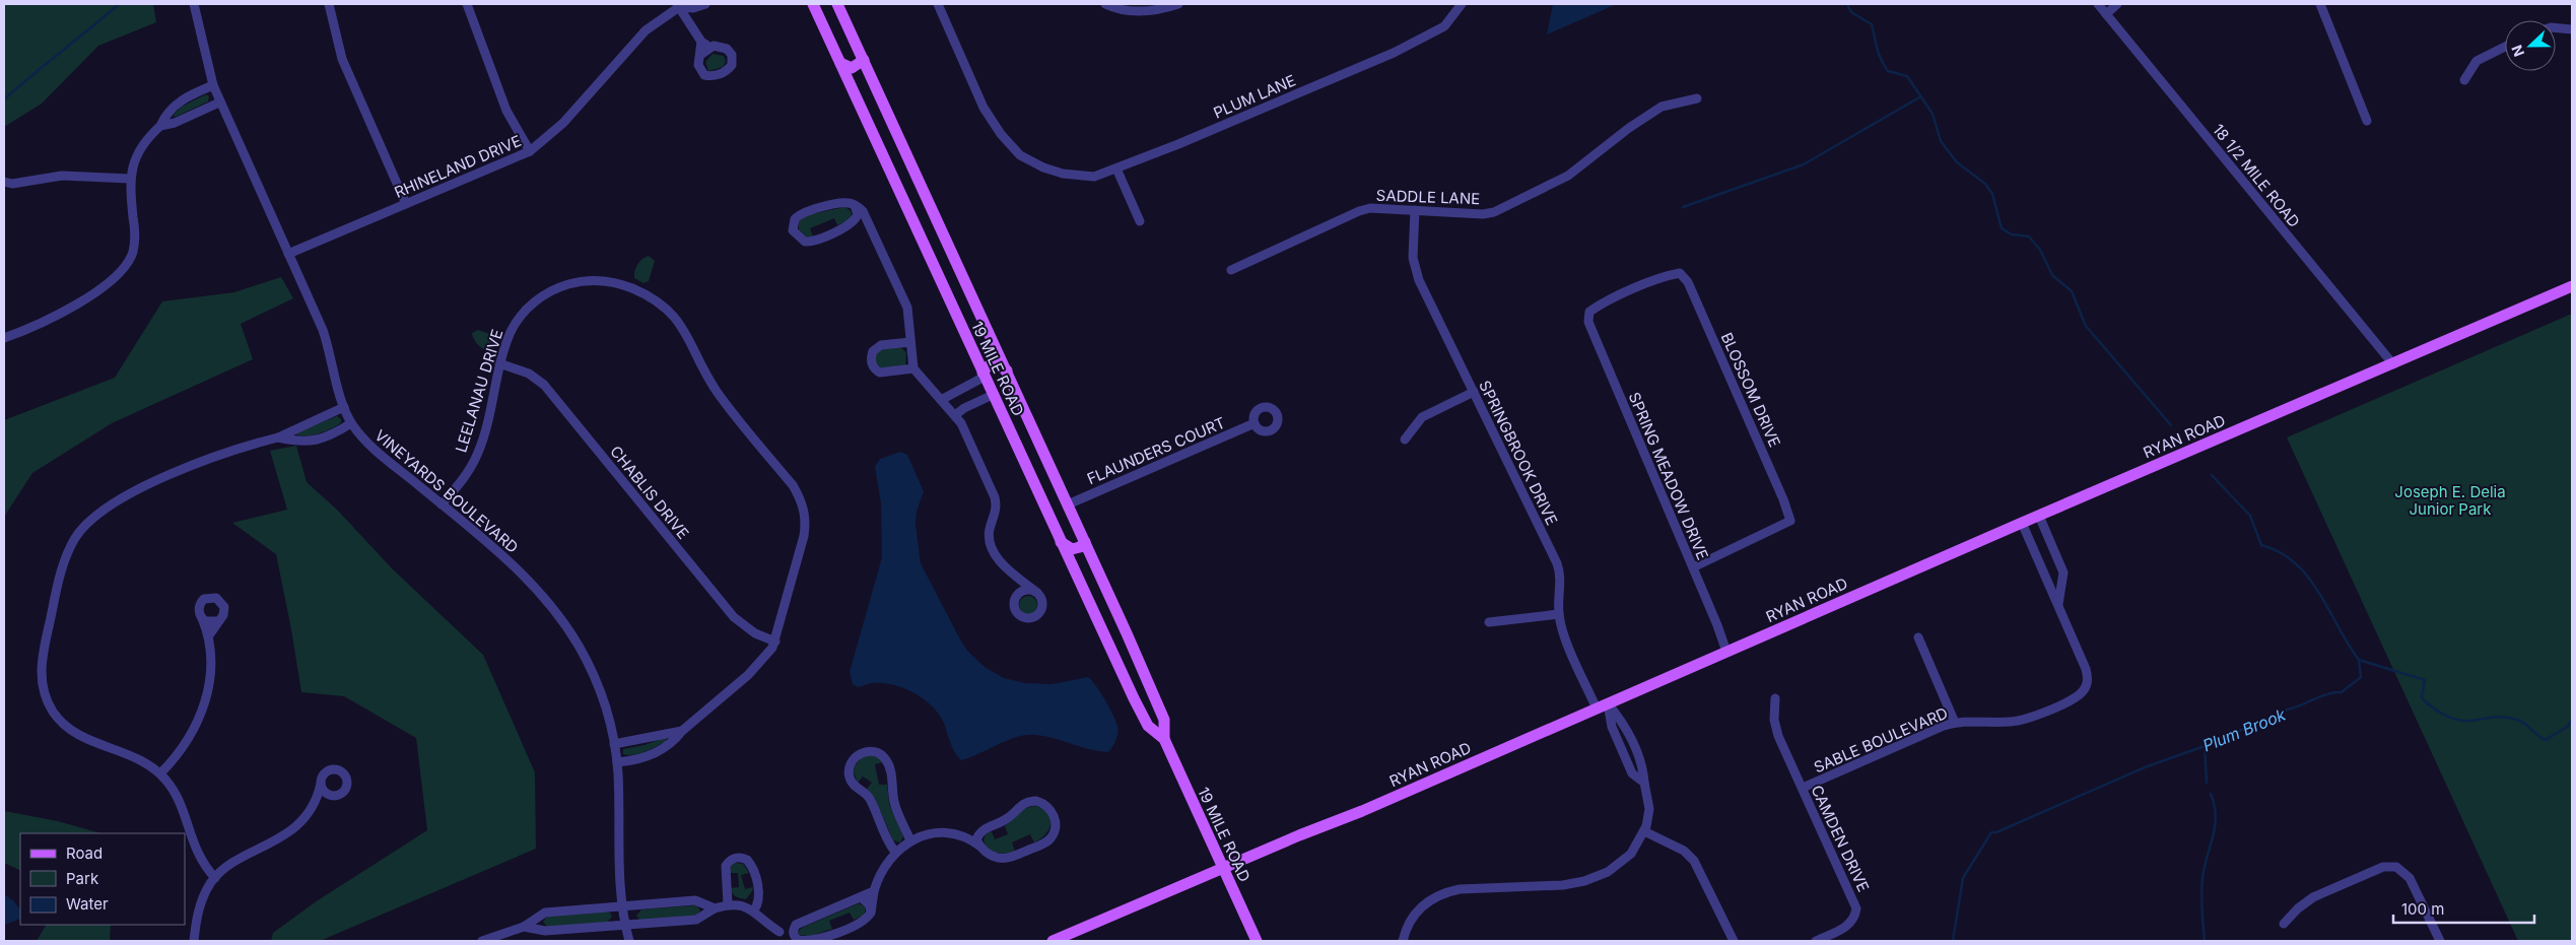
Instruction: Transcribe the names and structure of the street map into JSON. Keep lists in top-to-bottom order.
{
  "streets": {
    "main road": ["19 MILE ROAD", "RYAN ROAD"],
    "street": [
      "PLUM LANE",
      "RHINELAND DRIVE",
      "18 1/2 MILE ROAD",
      "SADDLE LANE",
      "BLOSSOM DRIVE",
      "LEELANAU DRIVE",
      "FLAUNDERS COURT",
      "SPRINGBROOK DRIVE",
      "SPRING MEADOW DRIVE",
      "VINEYARDS BOULEVARD",
      "CHABLIS DRIVE",
      "SABLE BOULEVARD",
      "CAMDEN DRIVE"
    ]
  },
  "crossings": [
    ["RHINELAND DRIVE", "VINEYARDS BOULEVARD"],
    ["18 1/2 MILE ROAD", "RYAN ROAD"],
    ["SADDLE LANE", "SPRINGBROOK DRIVE"],
    ["19 MILE ROAD", "RYAN ROAD"],
    ["19 MILE ROAD", "FLAUNDERS COURT"],
    ["BLOSSOM DRIVE", "SPRING MEADOW DRIVE"],
    ["LEELANAU DRIVE", "VINEYARDS BOULEVARD"],
    ["LEELANAU DRIVE", "CHABLIS DRIVE"],
    ["RYAN ROAD", "SPRINGBROOK DRIVE"],
    ["RYAN ROAD", "SPRING MEADOW DRIVE"],
    ["RYAN ROAD", "SABLE BOULEVARD"],
    ["SABLE BOULEVARD", "CAMDEN DRIVE"]
  ],
  "water": ["Plum Brook"],
  "parks": ["Joseph E. Delia Junior Park"],
  "legend": ["Road", "Park", "Water"],
  "scale_bar": "100 m",
  "north": "left"
}
